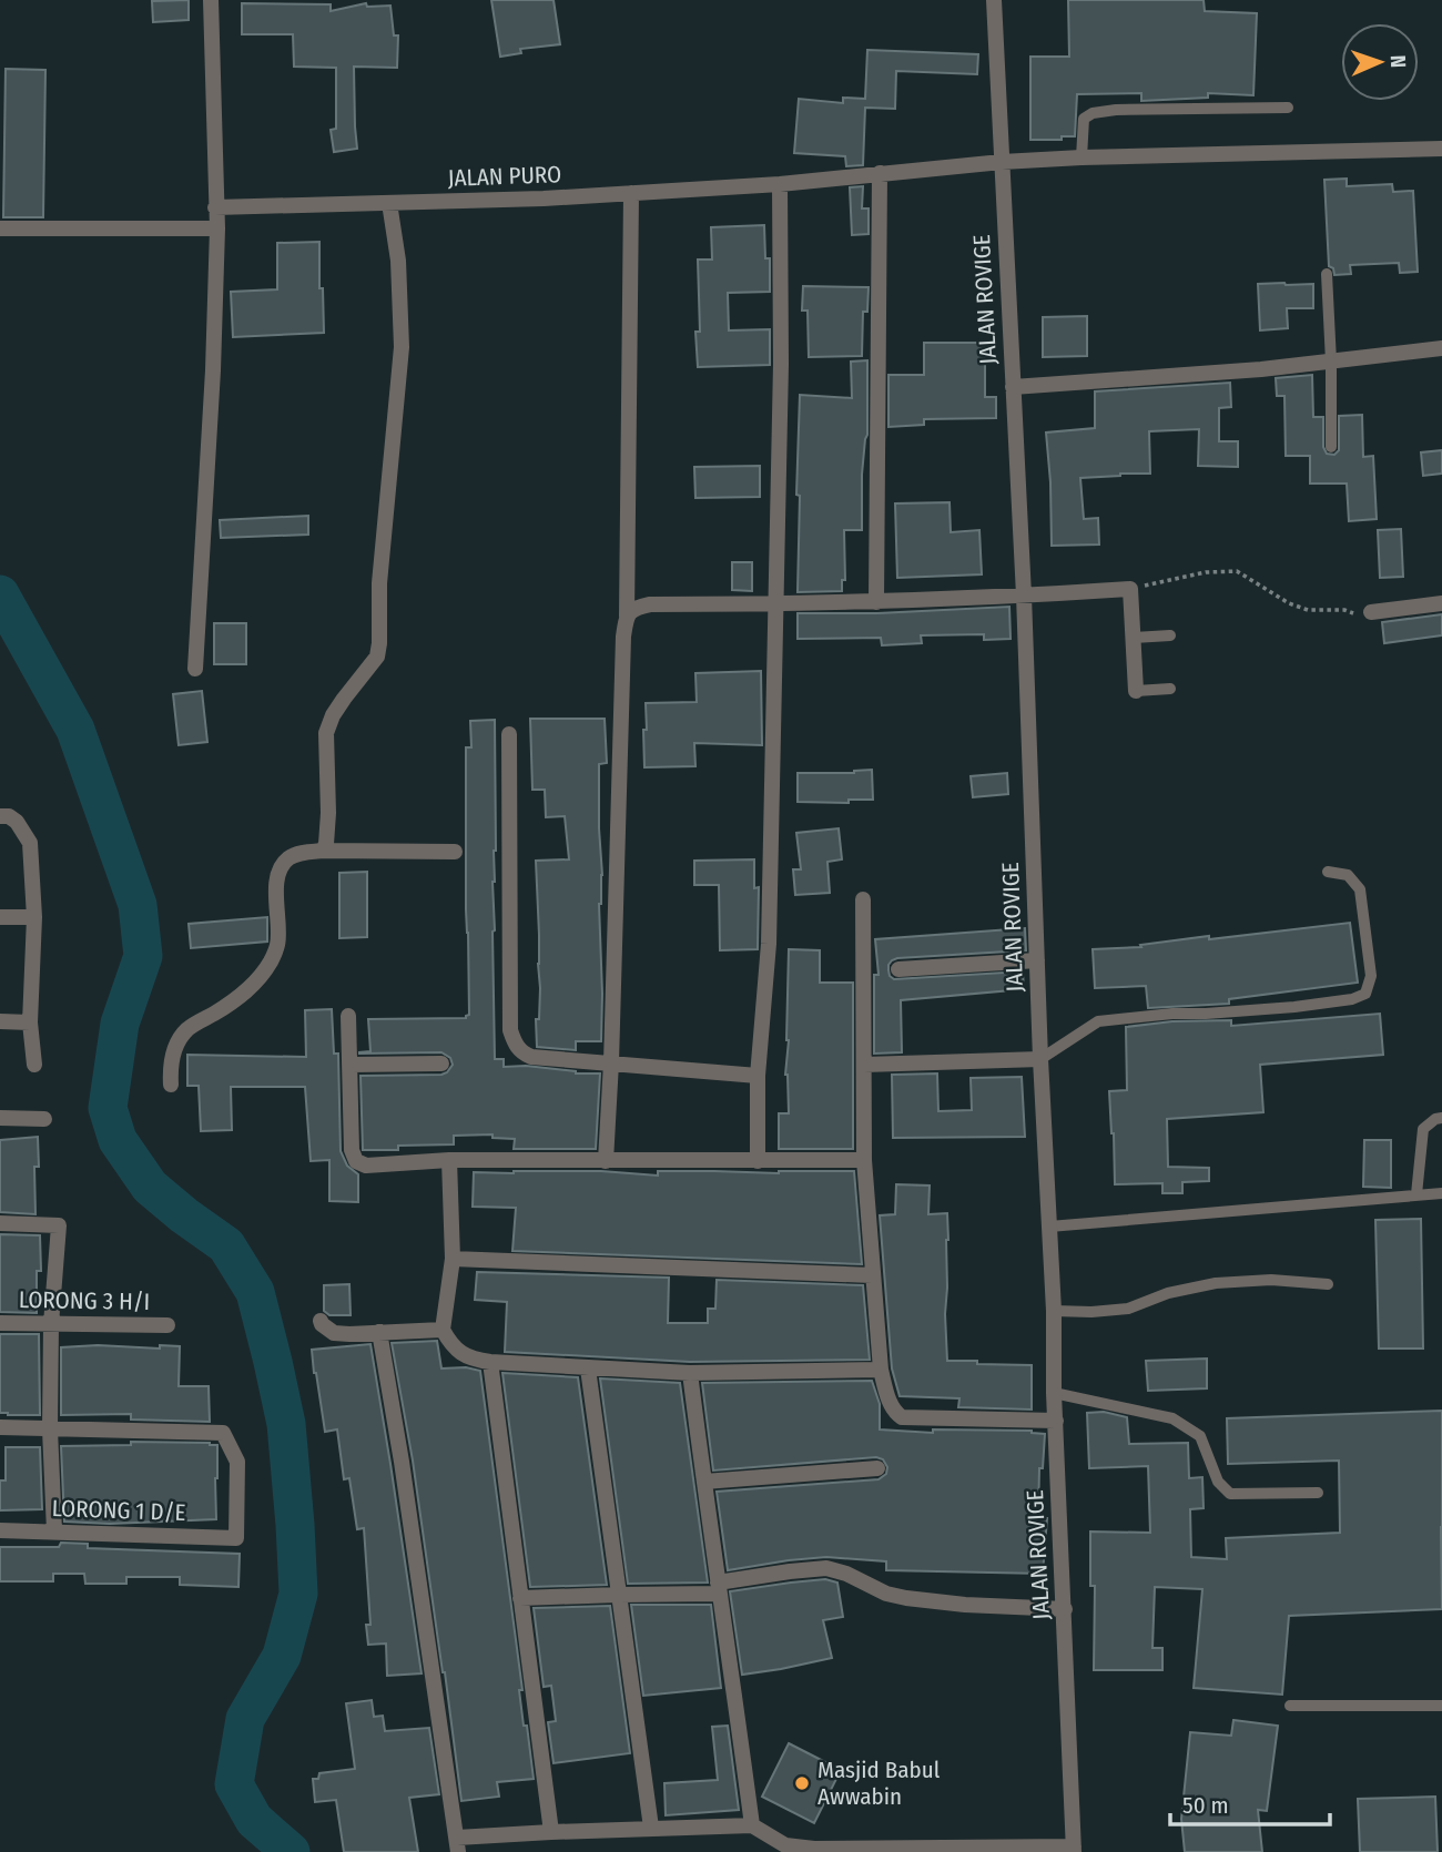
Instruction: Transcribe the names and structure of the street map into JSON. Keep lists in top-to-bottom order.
{
  "streets": {
    "street": [
      "JALAN PURO",
      "JALAN ROVIGE",
      "LORONG 3 H/I",
      "LORONG 1 D/E"
    ]
  },
  "crossings": [
    ["JALAN PURO", "JALAN ROVIGE"]
  ],
  "places": ["Masjid Babul Awwabin"],
  "scale_bar": "50 m",
  "north": "right"
}
